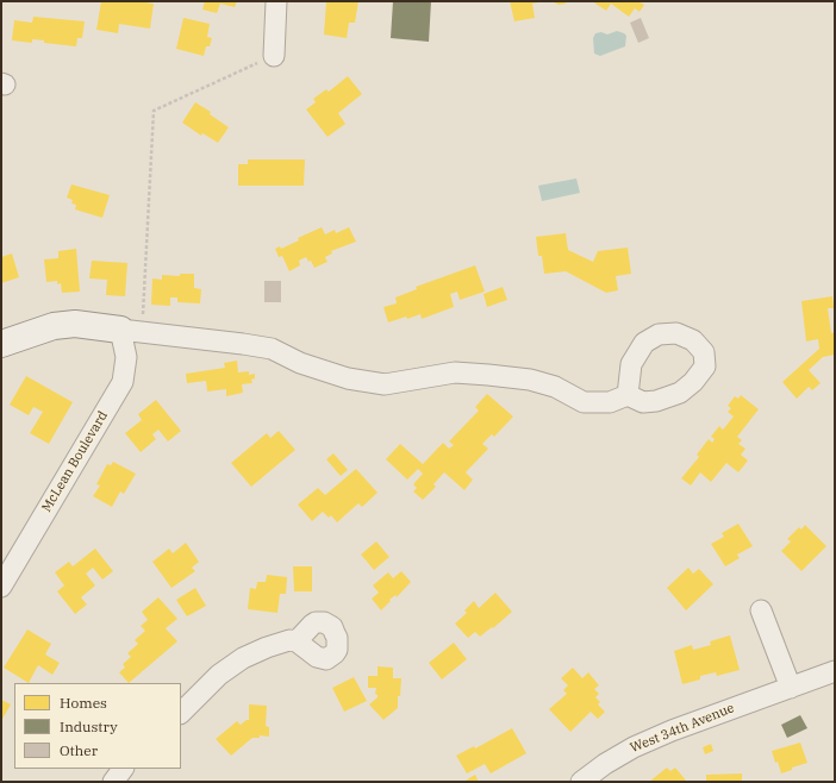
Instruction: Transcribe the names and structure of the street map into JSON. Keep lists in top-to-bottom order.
{
  "streets": {
    "street": ["McLean Boulevard", "West 34th Avenue"]
  },
  "legend": ["Homes", "Industry", "Other"]
}
